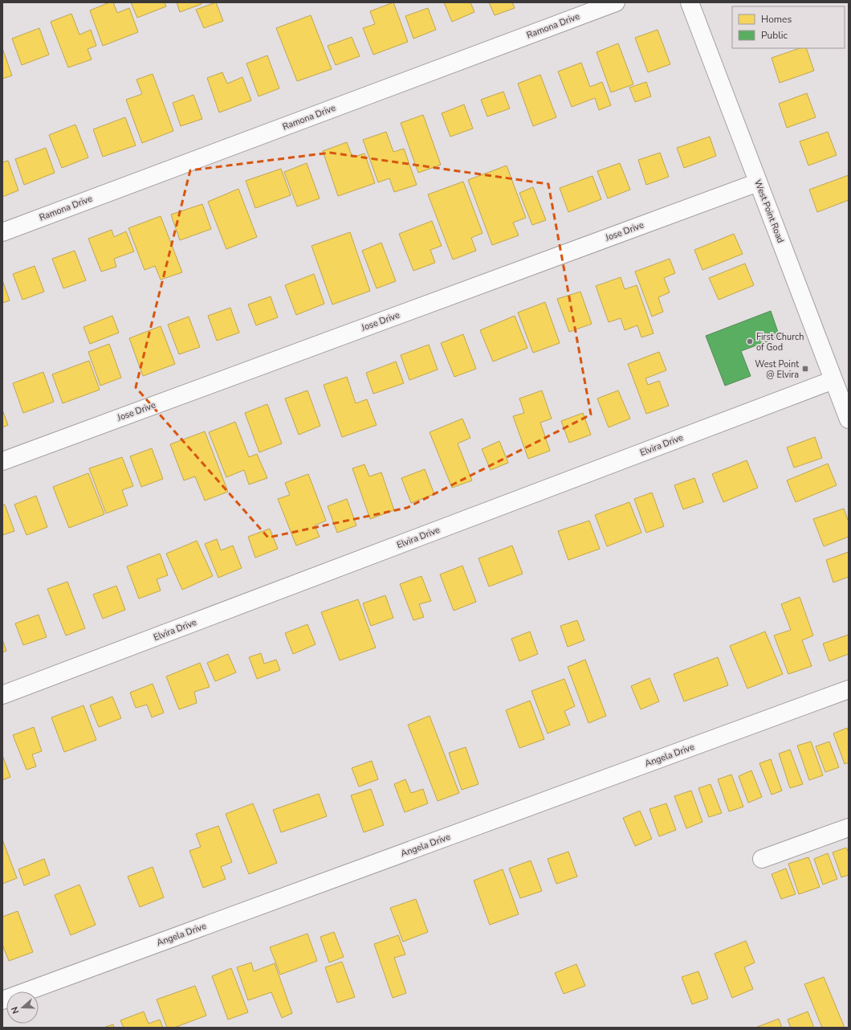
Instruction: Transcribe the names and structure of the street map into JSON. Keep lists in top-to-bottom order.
{
  "streets": {
    "street": [
      "Ramona Drive",
      "West Point Road",
      "Jose Drive",
      "Elvira Drive",
      "Angela Drive"
    ]
  },
  "crossings": [
    ["West Point Road", "Jose Drive"],
    ["West Point Road", "Elvira Drive"]
  ],
  "places": {
    "other": ["First Church of God"],
    "transit": ["West Point @ Elvira"]
  },
  "legend": ["Homes", "Public"],
  "north": "left"
}
